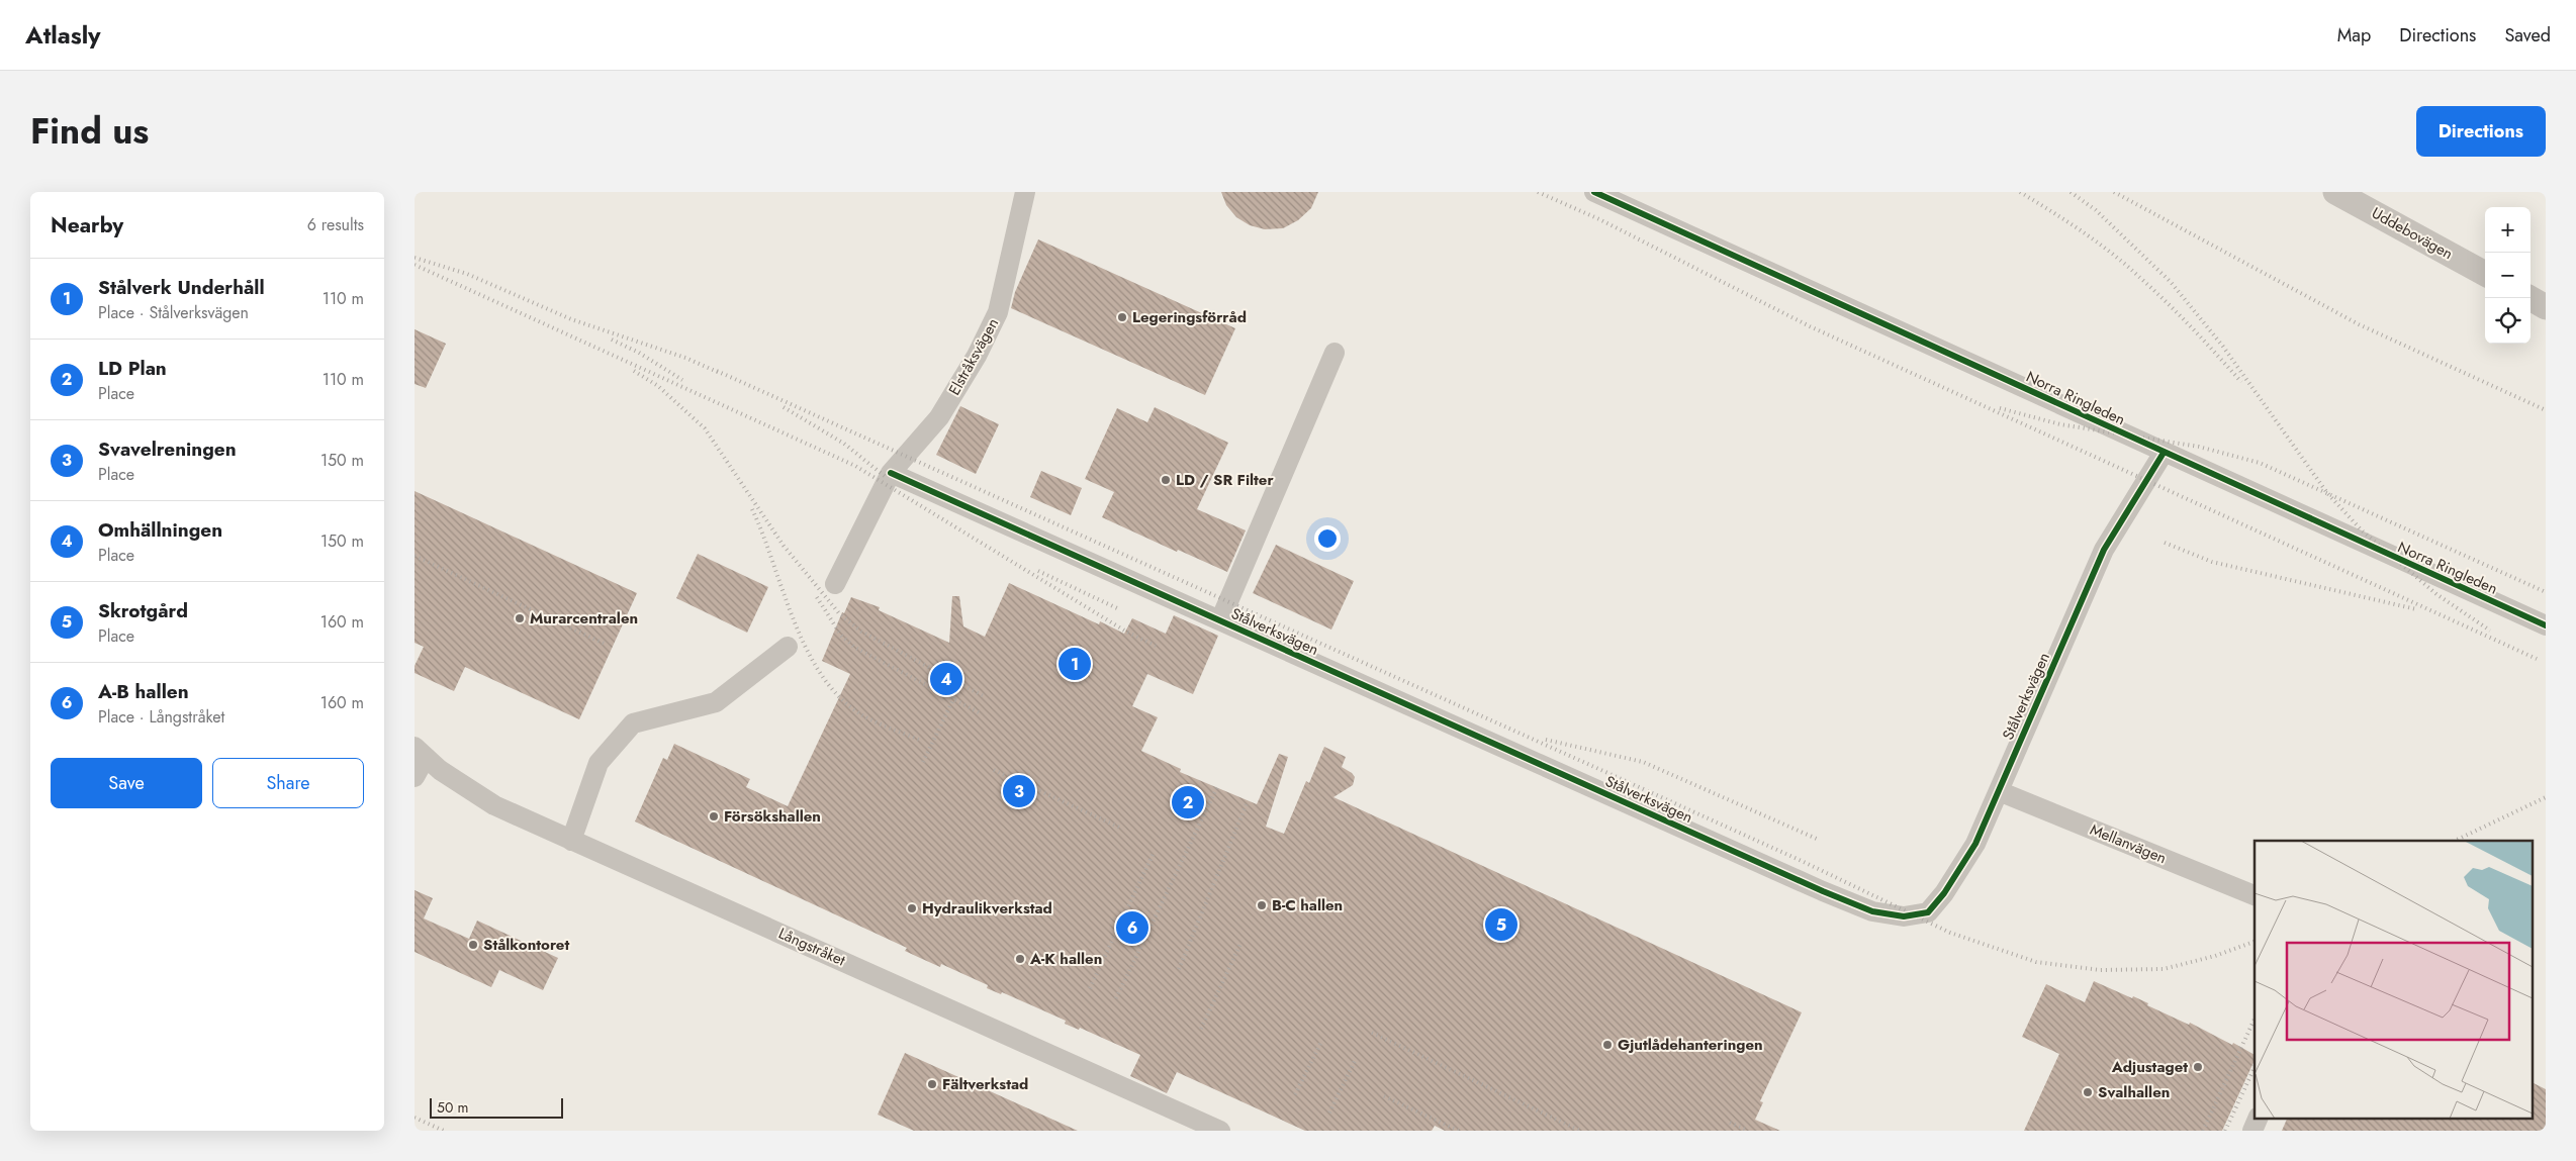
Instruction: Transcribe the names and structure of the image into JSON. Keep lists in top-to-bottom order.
{
  "streets": {
    "street": [
      "Uddebovägen",
      "Elstråksvägen",
      "Norra Ringleden",
      "Stålverksvägen",
      "Mellanvägen",
      "Långstråket"
    ]
  },
  "crossings": [
    ["Elstråksvägen", "Stålverksvägen"],
    ["Norra Ringleden", "Stålverksvägen"],
    ["Stålverksvägen", "Mellanvägen"]
  ],
  "places": [
    "Legeringsförråd",
    "LD / SR Filter",
    "Murarcentralen",
    "Försökshallen",
    "B-C hallen",
    "Hydraulikverkstad",
    "Stålkontoret",
    "A-K hallen",
    "Gjutlådehanteringen",
    "Adjustaget",
    "Fältverkstad",
    "Svalhallen"
  ],
  "scale_bar": "50 m",
  "page": {
    "header": "Atlasly",
    "nav": ["Map", "Directions", "Saved"],
    "title": "Find us",
    "buttons": [
      "Directions",
      ["Save", "Share"]
    ],
    "heading": ["Nearby", "6 results"],
    "map_buttons": ["+", "−"],
    "list": [
      {
        "mark": "1",
        "name": "Stålverk Underhåll",
        "note": "Place · Stålverksvägen",
        "value": "110 m"
      },
      {
        "mark": "2",
        "name": "LD Plan",
        "note": "Place",
        "value": "110 m"
      },
      {
        "mark": "3",
        "name": "Svavelreningen",
        "note": "Place",
        "value": "150 m"
      },
      {
        "mark": "4",
        "name": "Omhällningen",
        "note": "Place",
        "value": "150 m"
      },
      {
        "mark": "5",
        "name": "Skrotgård",
        "note": "Place",
        "value": "160 m"
      },
      {
        "mark": "6",
        "name": "A-B hallen",
        "note": "Place · Långstråket",
        "value": "160 m"
      }
    ],
    "pins": [
      "1",
      "4",
      "3",
      "2",
      "5",
      "6"
    ],
    "scale": "50 m"
  }
}
